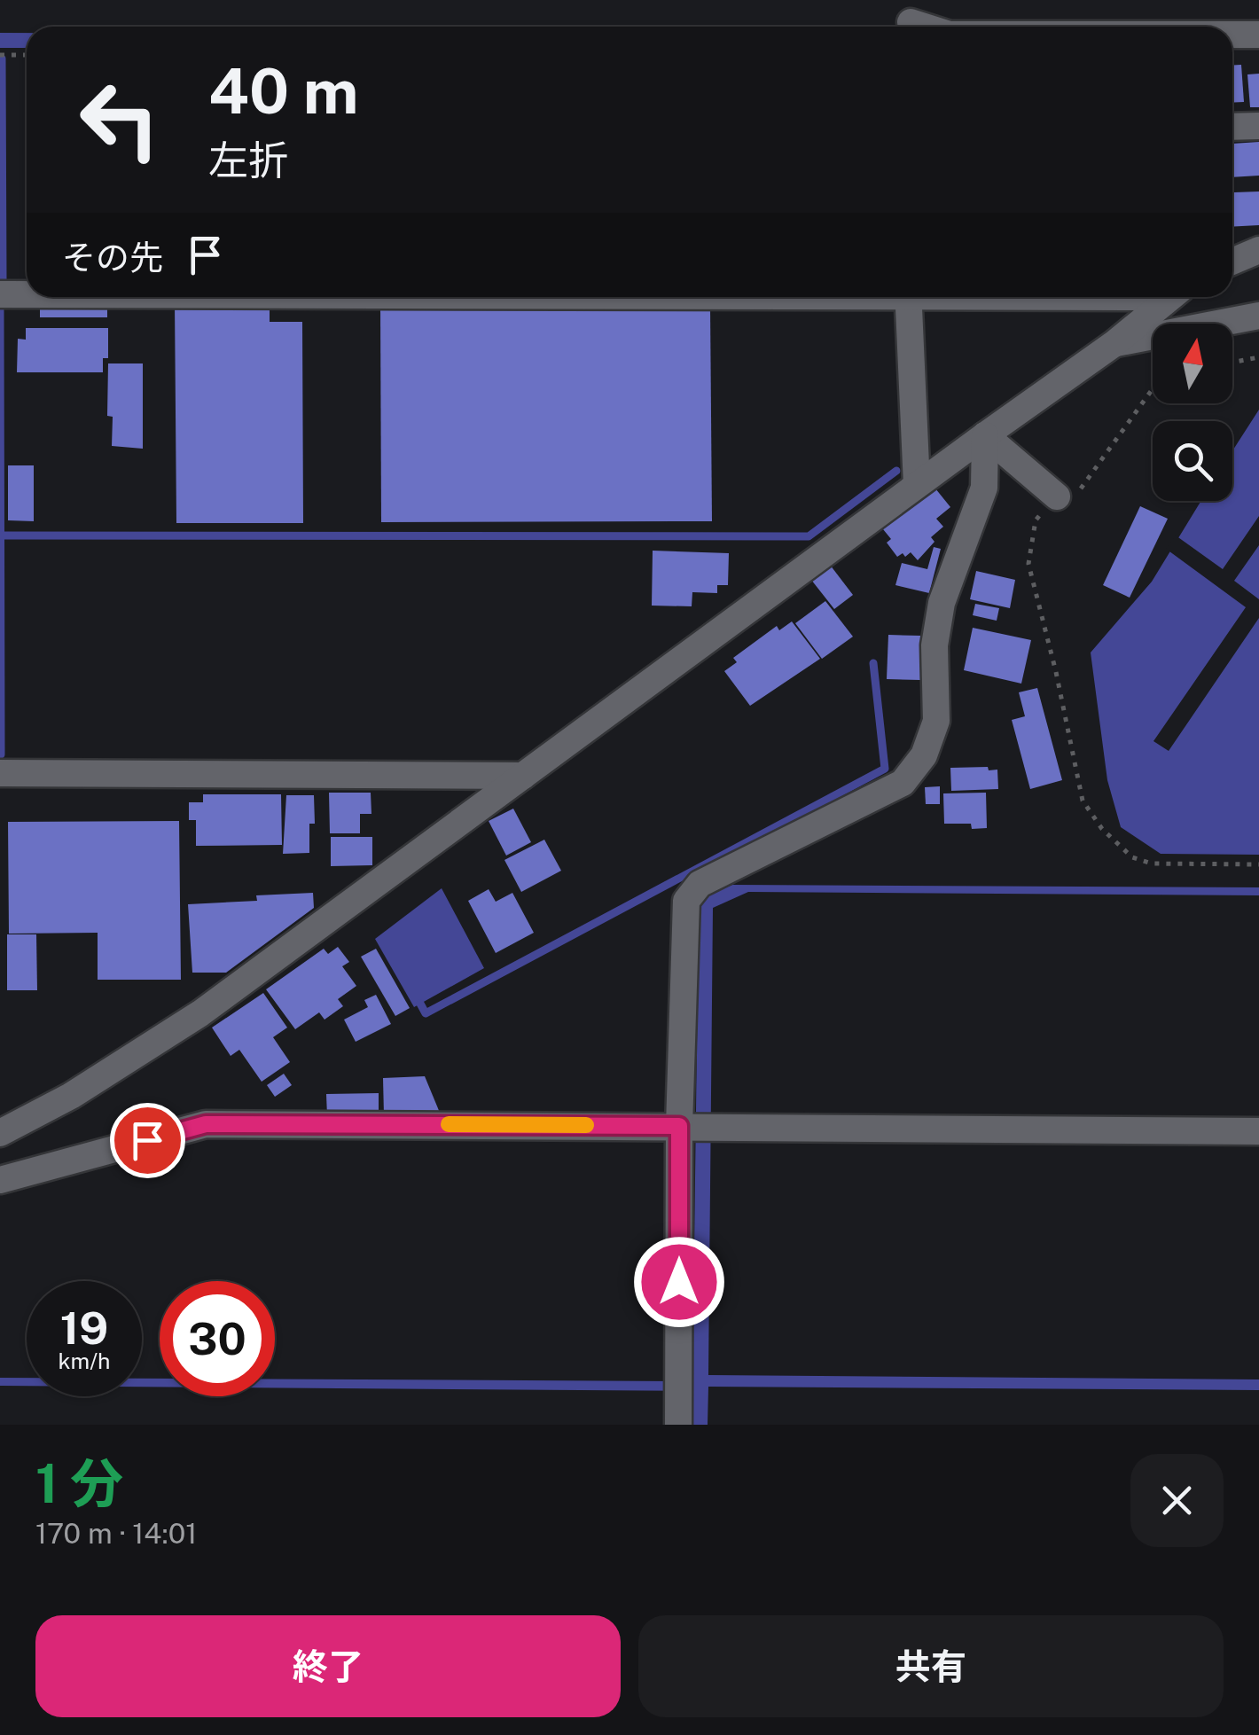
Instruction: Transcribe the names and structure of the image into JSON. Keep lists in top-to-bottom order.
{
  "north": "top",
  "page": {
    "turn": ["40 m", "左折"],
    "then": "その先",
    "speed": "19 km/h",
    "limit": "30",
    "heading": ["1 分", "170 m · 14:01"],
    "buttons": ["終了", "共有"]
  }
}
